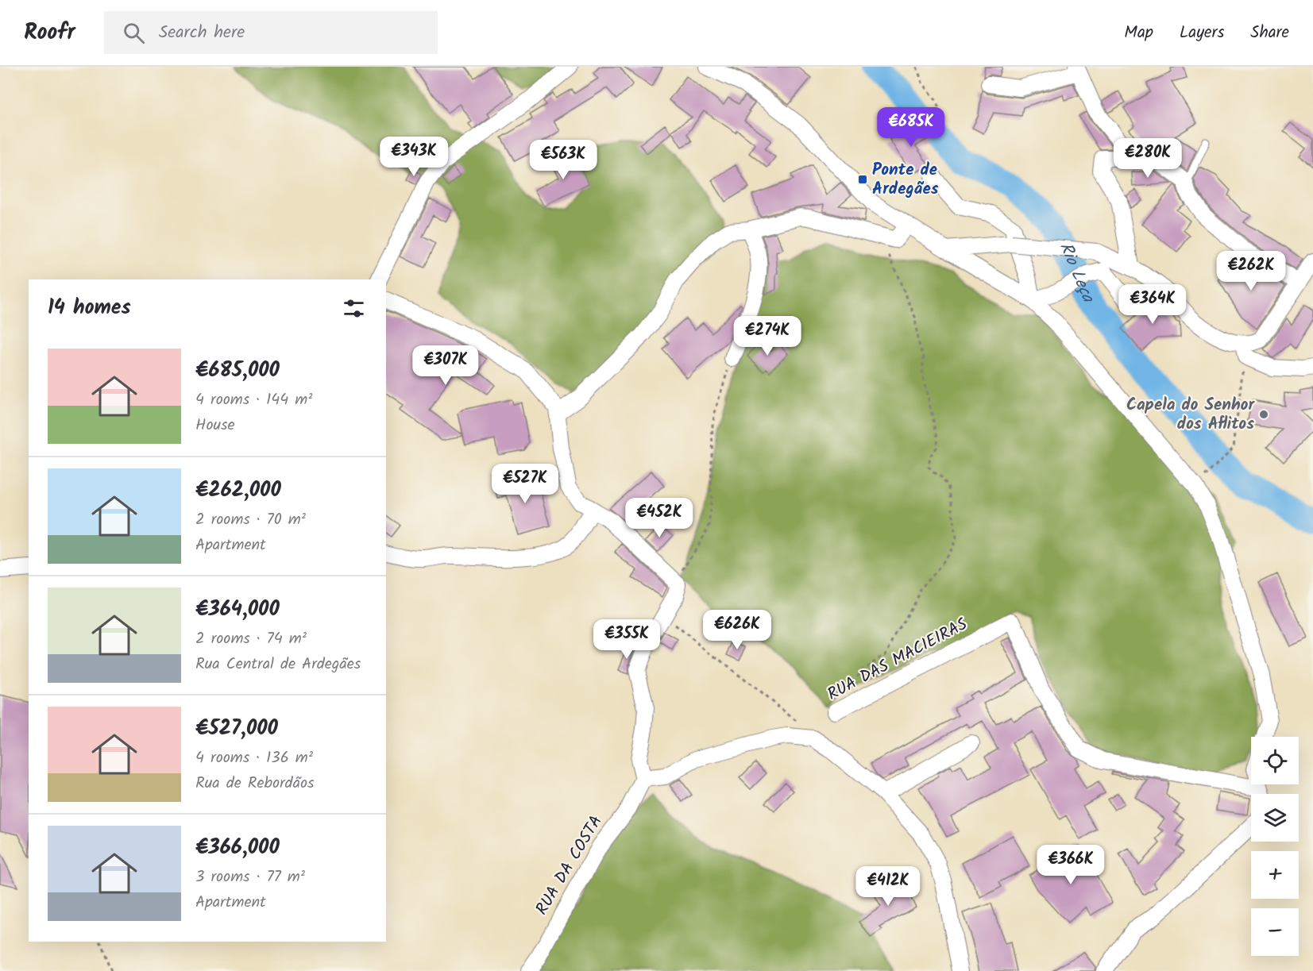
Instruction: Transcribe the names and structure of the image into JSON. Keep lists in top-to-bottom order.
{
  "streets": {
    "street": ["RUA DAS MACIEIRAS", "RUA DA COSTA"]
  },
  "water": ["Rio Leça"],
  "places": {
    "transit": ["Ponte de Ardegães"],
    "other": ["Capela do Senhor dos Aflitos"]
  },
  "page": {
    "header": "Roofr",
    "search": "Search here",
    "nav": ["Map", "Layers", "Share"],
    "price": [
      "€685K",
      "€343K",
      "€280K",
      "€563K",
      "€262K",
      "€364K",
      "€274K",
      "€307K",
      "€527K",
      "€452K",
      "€626K",
      "€355K",
      "€366K",
      "€412K"
    ],
    "heading": "14 homes",
    "list": [
      {
        "name": "€685,000",
        "note": "4 rooms · 144 m² · House"
      },
      {
        "name": "€262,000",
        "note": "2 rooms · 70 m² · Apartment"
      },
      {
        "name": "€364,000",
        "note": "2 rooms · 74 m² · Rua Central de Ardegães"
      },
      {
        "name": "€527,000",
        "note": "4 rooms · 136 m² · Rua de Rebordãos"
      },
      {
        "name": "€366,000",
        "note": "3 rooms · 77 m² · Apartment"
      }
    ],
    "map_buttons": ["+", "−"]
  }
}
